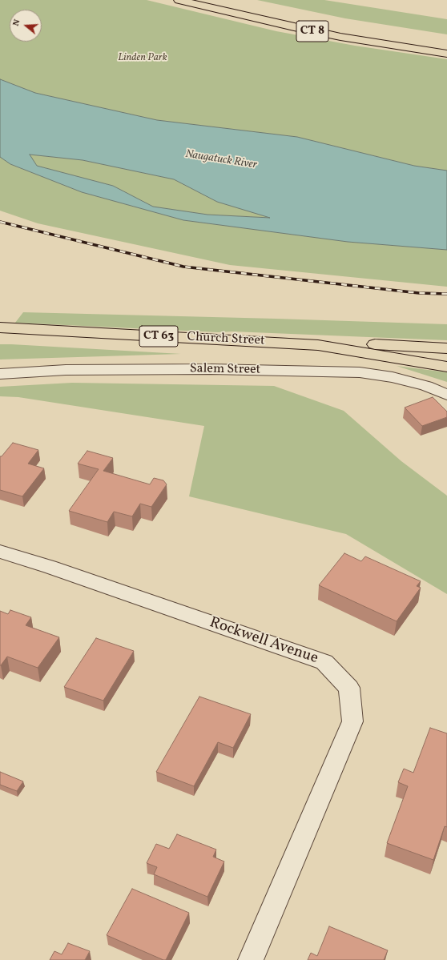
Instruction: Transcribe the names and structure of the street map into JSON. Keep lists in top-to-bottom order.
{
  "streets": {
    "main road": ["CT 8", "CT 63", "Church Street"],
    "street": ["Salem Street", "Rockwell Avenue"]
  },
  "water": ["Naugatuck River"],
  "parks": ["Linden Park"],
  "north": "left"
}
